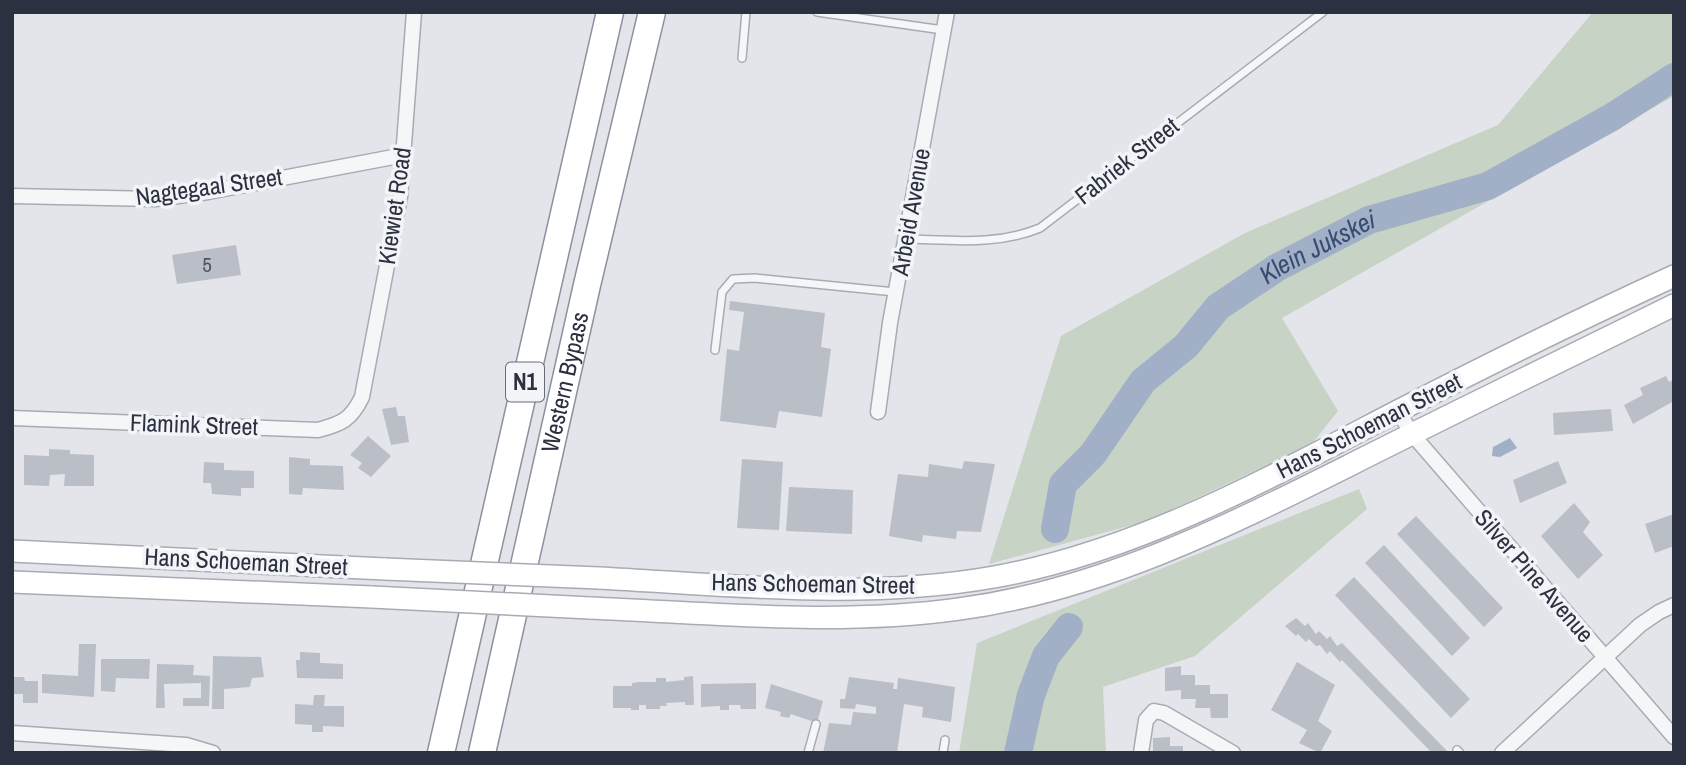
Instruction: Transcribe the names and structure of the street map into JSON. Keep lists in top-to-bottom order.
{
  "streets": {
    "highway": ["N1", "Western Bypass"],
    "main road": ["Hans Schoeman Street"],
    "street": [
      "Nagtegaal Street",
      "Kiewiet Road",
      "Arbeid Avenue",
      "Flamink Street",
      "Silver Pine Avenue"
    ],
    "lane": ["Fabriek Street"]
  },
  "crossings": [
    ["Fabriek Street", "Arbeid Avenue"],
    ["Nagtegaal Street", "Kiewiet Road"],
    ["Kiewiet Road", "Flamink Street"],
    ["Hans Schoeman Street", "Silver Pine Avenue"]
  ],
  "water": ["Klein Jukskei"],
  "house_numbers": ["5"]
}
